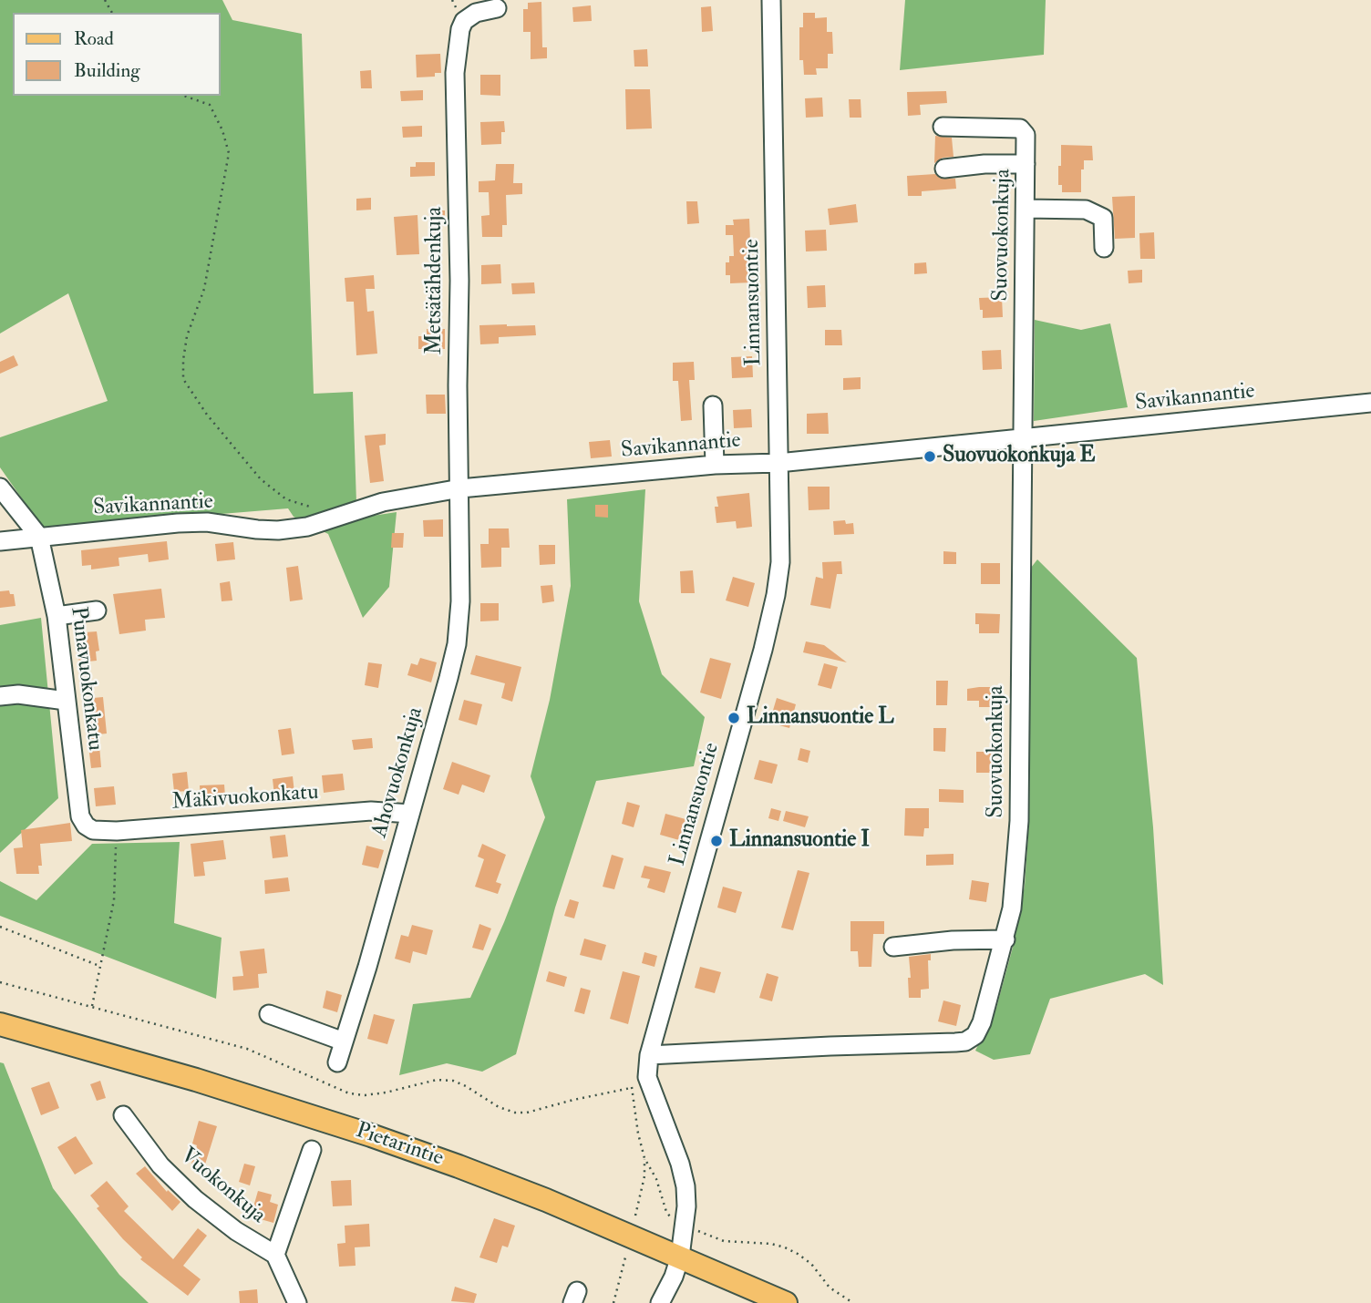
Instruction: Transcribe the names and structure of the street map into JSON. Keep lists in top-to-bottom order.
{
  "streets": {
    "main road": ["Pietarintie"],
    "street": [
      "Suovuokonkuja",
      "Metsätähdenkuja",
      "Linnansuontie",
      "Savikannantie",
      "Punavuokonkatu",
      "Ahovuokonkuja",
      "Mäkivuokonkatu",
      "Vuokonkuja"
    ]
  },
  "crossings": [
    ["Suovuokonkuja", "Linnansuontie"],
    ["Suovuokonkuja", "Savikannantie"],
    ["Metsätähdenkuja", "Savikannantie"],
    ["Metsätähdenkuja", "Ahovuokonkuja"],
    ["Linnansuontie", "Savikannantie"],
    ["Linnansuontie", "Pietarintie"],
    ["Savikannantie", "Punavuokonkatu"],
    ["Savikannantie", "Ahovuokonkuja"],
    ["Punavuokonkatu", "Mäkivuokonkatu"],
    ["Ahovuokonkuja", "Mäkivuokonkatu"]
  ],
  "places": ["Suovuokonkuja E", "Linnansuontie L", "Linnansuontie I"],
  "legend": ["Road", "Building"]
}
